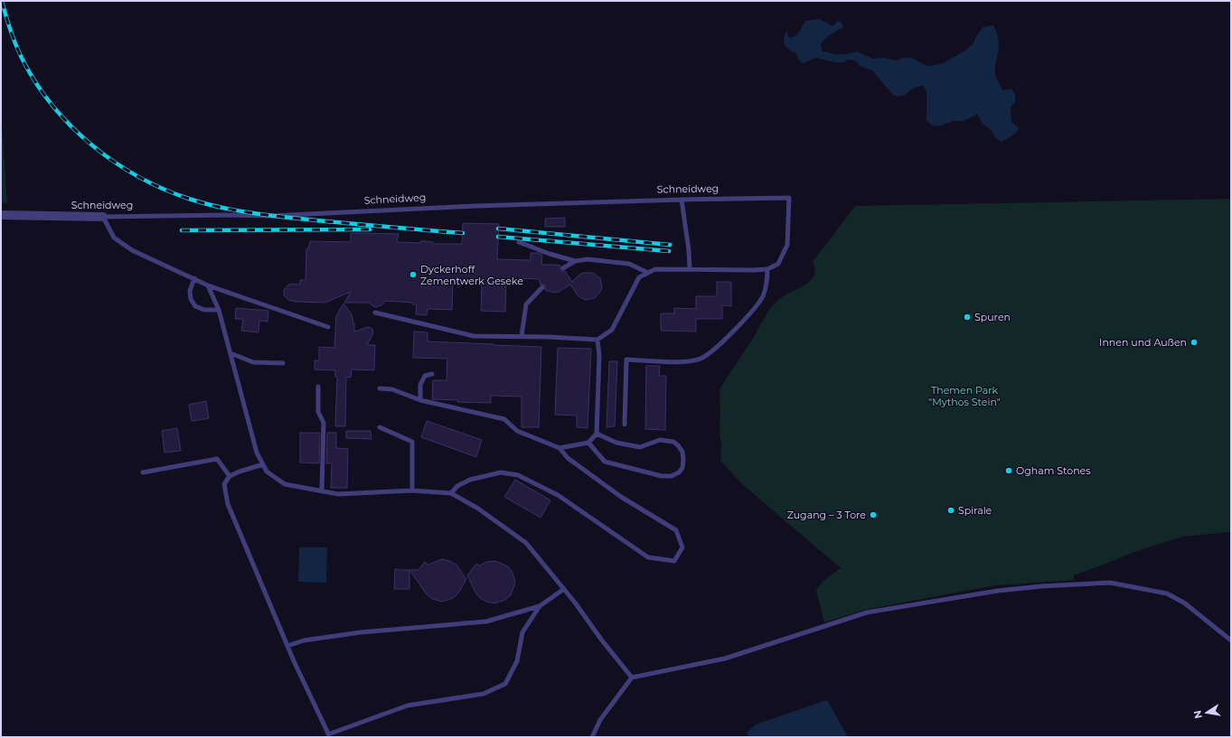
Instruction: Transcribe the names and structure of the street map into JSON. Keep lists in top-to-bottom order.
{
  "streets": {
    "street": ["Schneidweg"]
  },
  "parks": ["Themen Park \"Mythos Stein\""],
  "places": [
    "Dyckerhoff Zementwerk Geseke",
    "Spuren",
    "Innen und Außen",
    "Ogham Stones",
    "Spirale",
    "Zugang – 3 Tore"
  ],
  "north": "left"
}
